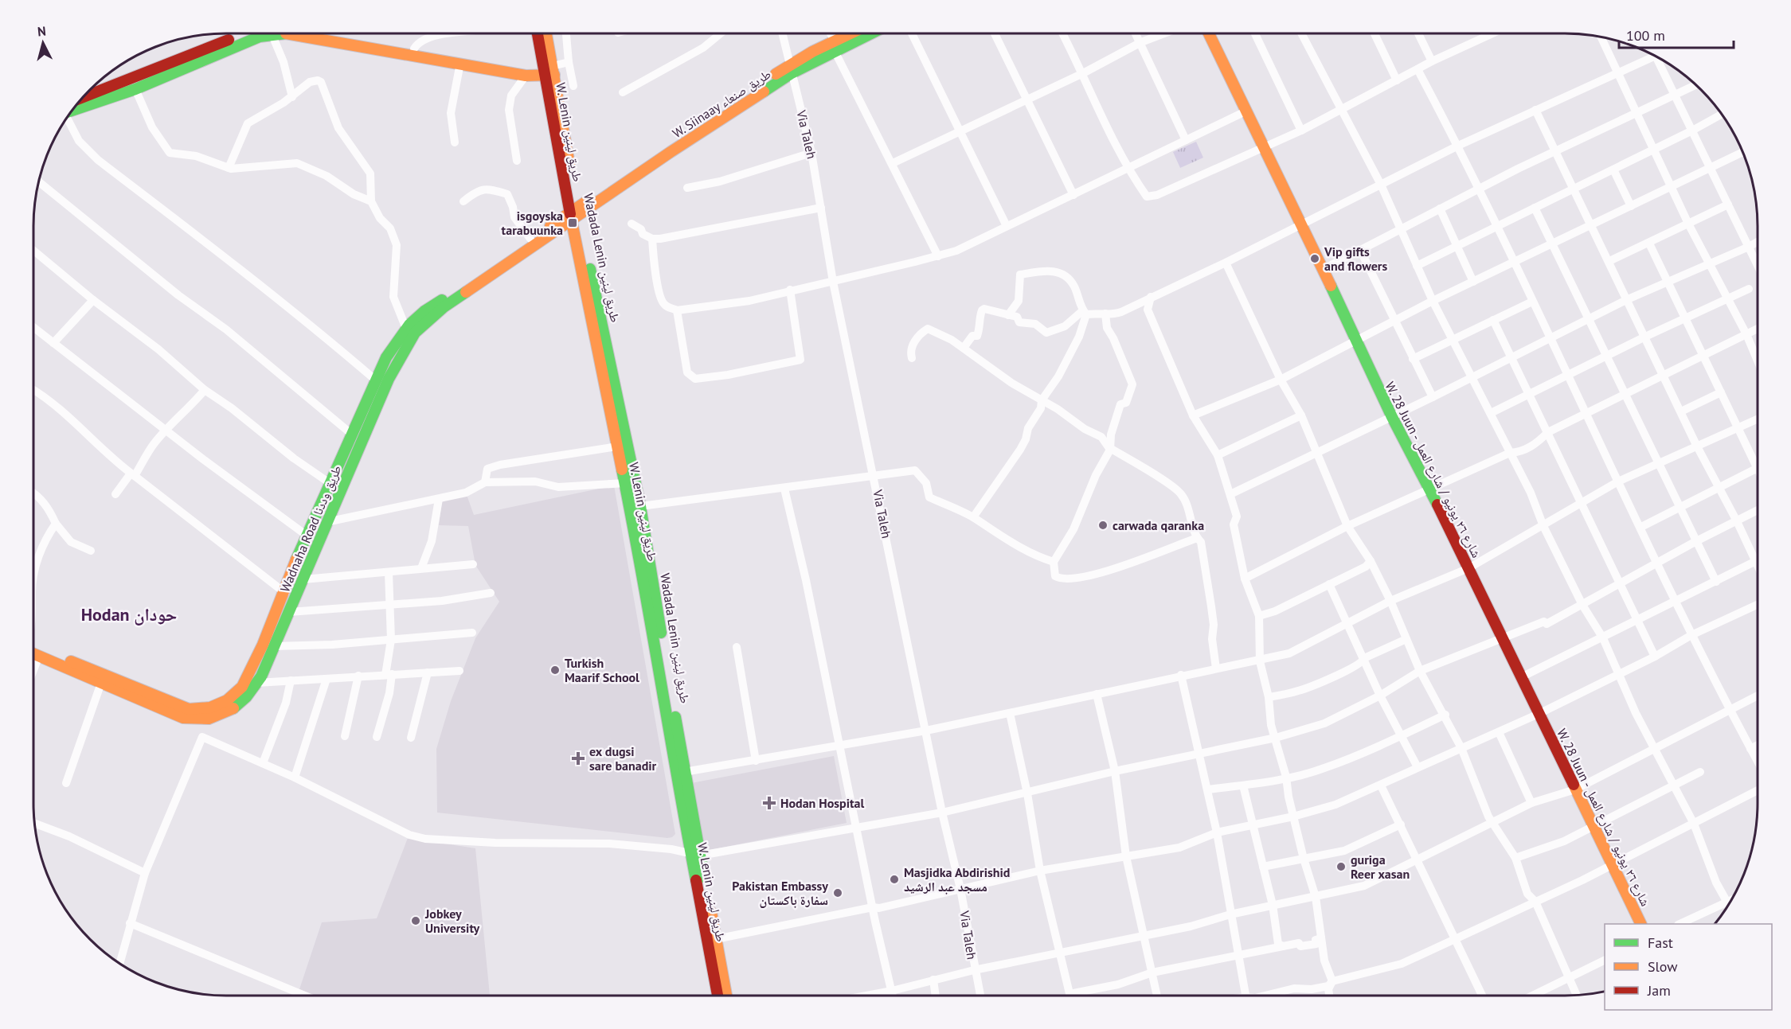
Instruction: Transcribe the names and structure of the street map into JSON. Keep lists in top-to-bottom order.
{
  "streets": {
    "main road": [
      "W. Siinaay طريق صنعاء",
      "W. Lenin طريق لينين",
      "Wadada Lenin طريق لينين",
      "W. 28 Juun - شارع ٢٦ يونيو / شارع العمل",
      "Wadnaha Road طريق وددنا"
    ],
    "street": ["Via Taleh"]
  },
  "crossings": [
    ["W. Siinaay طريق صنعاء", "W. Lenin طريق لينين"],
    ["W. Siinaay طريق صنعاء", "Via Taleh"],
    ["W. Siinaay طريق صنعاء", "Wadada Lenin طريق لينين"],
    ["W. Siinaay طريق صنعاء", "Wadnaha Road طريق وددنا"],
    ["W. Lenin طريق لينين", "Wadada Lenin طريق لينين"],
    ["W. Lenin طريق لينين", "Wadnaha Road طريق وددنا"],
    ["Wadada Lenin طريق لينين", "Wadnaha Road طريق وددنا"]
  ],
  "districts": ["Hodan حودان"],
  "places": {
    "transit": ["isgoyska tarabuunka"],
    "other": [
      "Vip gifts and flowers",
      "carwada qaranka",
      "Turkish Maarif School",
      "guriga Reer xasan",
      "Masjidka Abdirishid مسجد عبد الرشيد",
      "Pakistan Embassy سفارة باكستان",
      "Jobkey University"
    ],
    "health": ["ex dugsi sare banadir", "Hodan Hospital"]
  },
  "legend": ["Fast", "Slow", "Jam"],
  "scale_bar": "100 m",
  "north": "top"
}
